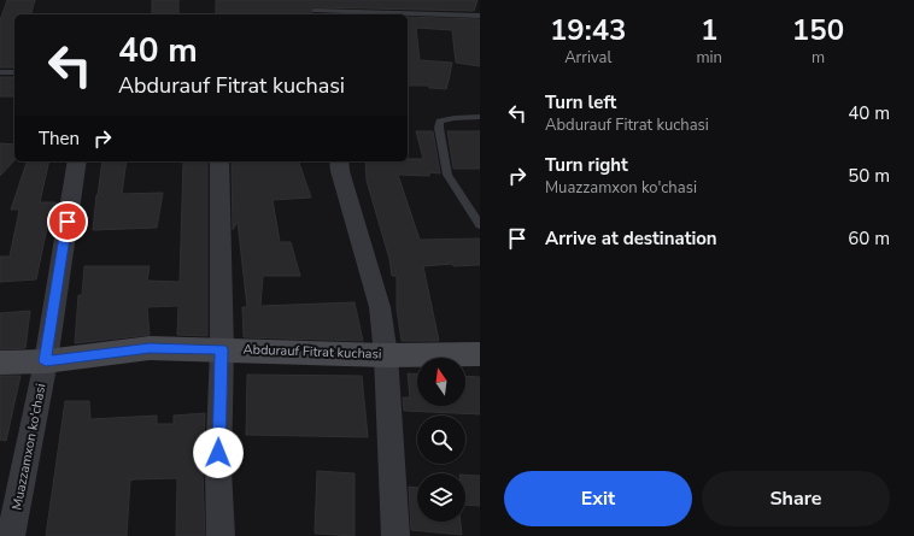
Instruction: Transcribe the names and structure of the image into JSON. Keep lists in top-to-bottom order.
{
  "streets": {
    "street": ["Abdurauf Fitrat kuchasi", "Muazzamxon ko'chasi"]
  },
  "crossings": [
    ["Abdurauf Fitrat kuchasi", "Muazzamxon ko'chasi"]
  ],
  "north": "top",
  "page": {
    "eta": [
      "19:43",
      "Arrival",
      "1",
      "min",
      "150",
      "m"
    ],
    "turn": ["40 m", "Abdurauf Fitrat kuchasi"],
    "list": [
      {
        "name": "Turn left",
        "note": "Abdurauf Fitrat kuchasi",
        "value": "40 m"
      },
      {
        "name": "Turn right",
        "note": "Muazzamxon ko'chasi",
        "value": "50 m"
      },
      {
        "name": "Arrive at destination",
        "value": "60 m"
      }
    ],
    "then": "Then",
    "buttons": ["Exit", "Share"]
  }
}
